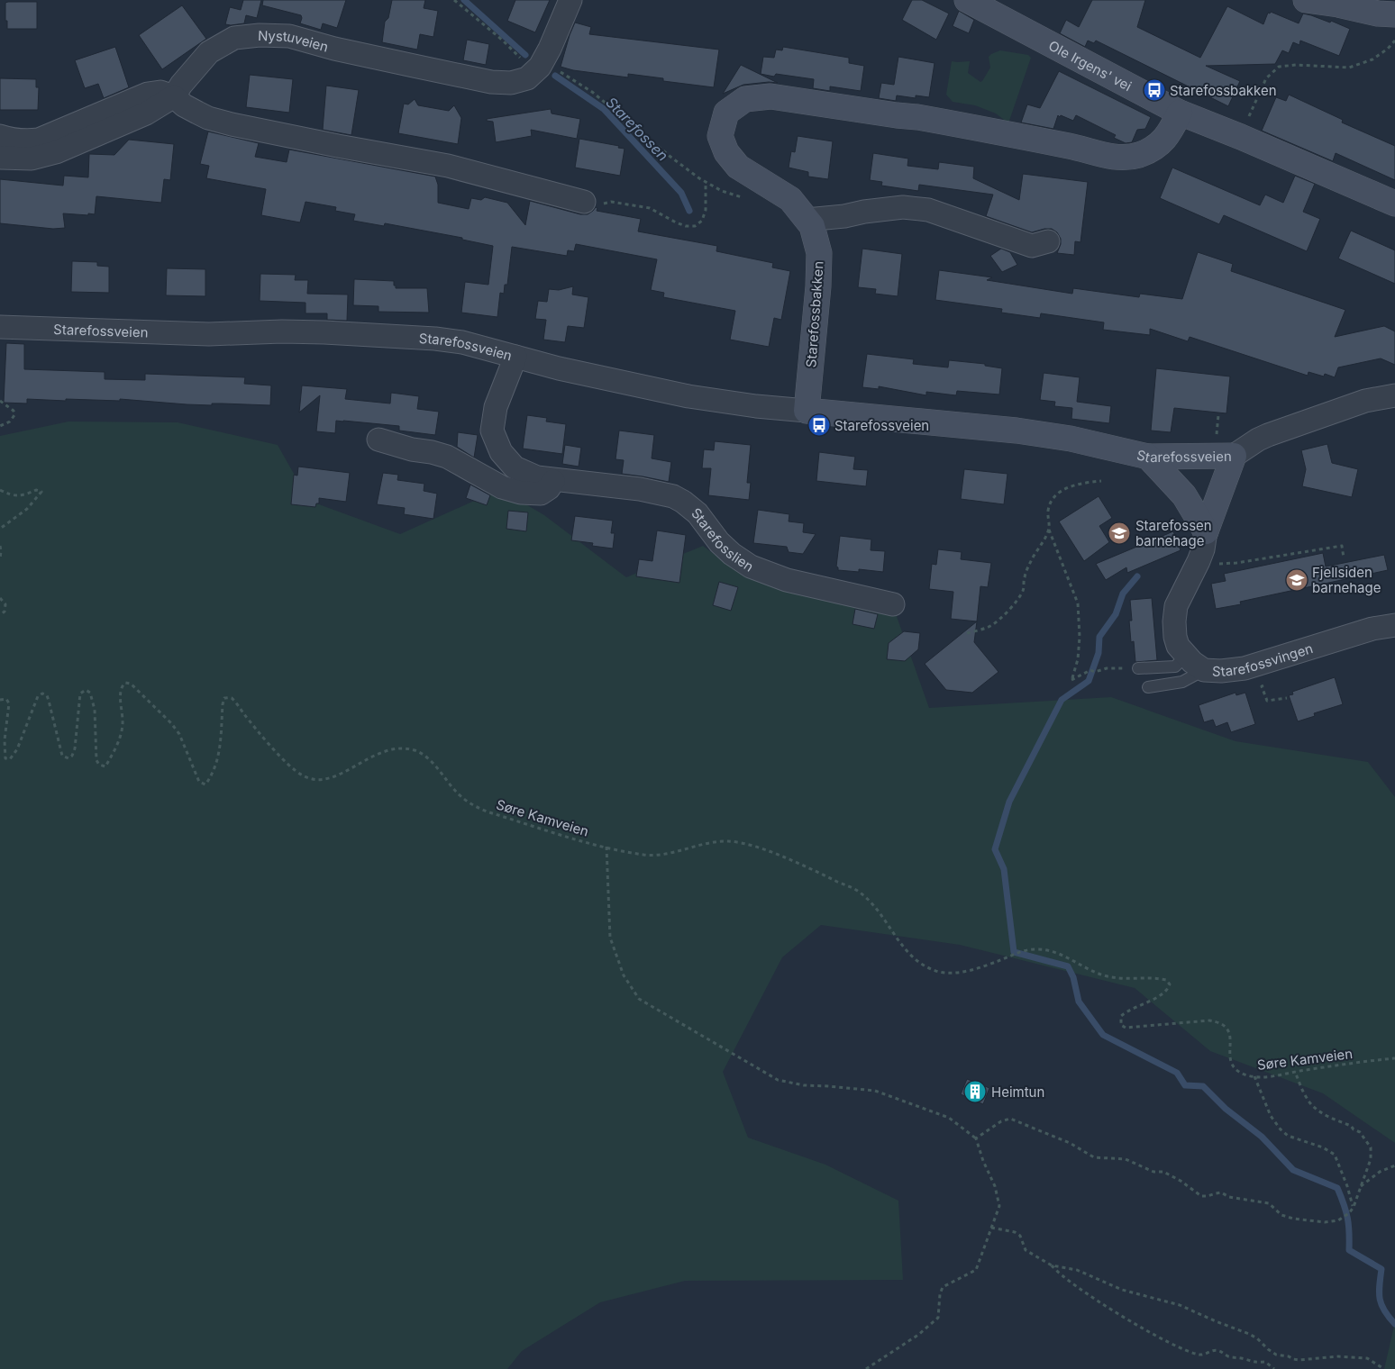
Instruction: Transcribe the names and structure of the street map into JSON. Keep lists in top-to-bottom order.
{
  "streets": {
    "street": [
      "Nystuveien",
      "Ole Irgens' vei",
      "Starefossbakken",
      "Starefossveien",
      "Starefosslien",
      "Starefossvingen"
    ],
    "path": ["Søre Kamveien"]
  },
  "crossings": [
    ["Ole Irgens' vei", "Starefossbakken"],
    ["Starefossbakken", "Starefossveien"],
    ["Starefossveien", "Starefosslien"],
    ["Starefossveien", "Starefossvingen"]
  ],
  "water": ["Starefossen"],
  "places": {
    "bus stop": ["Starefossbakken", "Starefossveien"],
    "school or university": ["Starefossen barnehage", "Fjellsiden barnehage"],
    "building": ["Heimtun"]
  }
}
